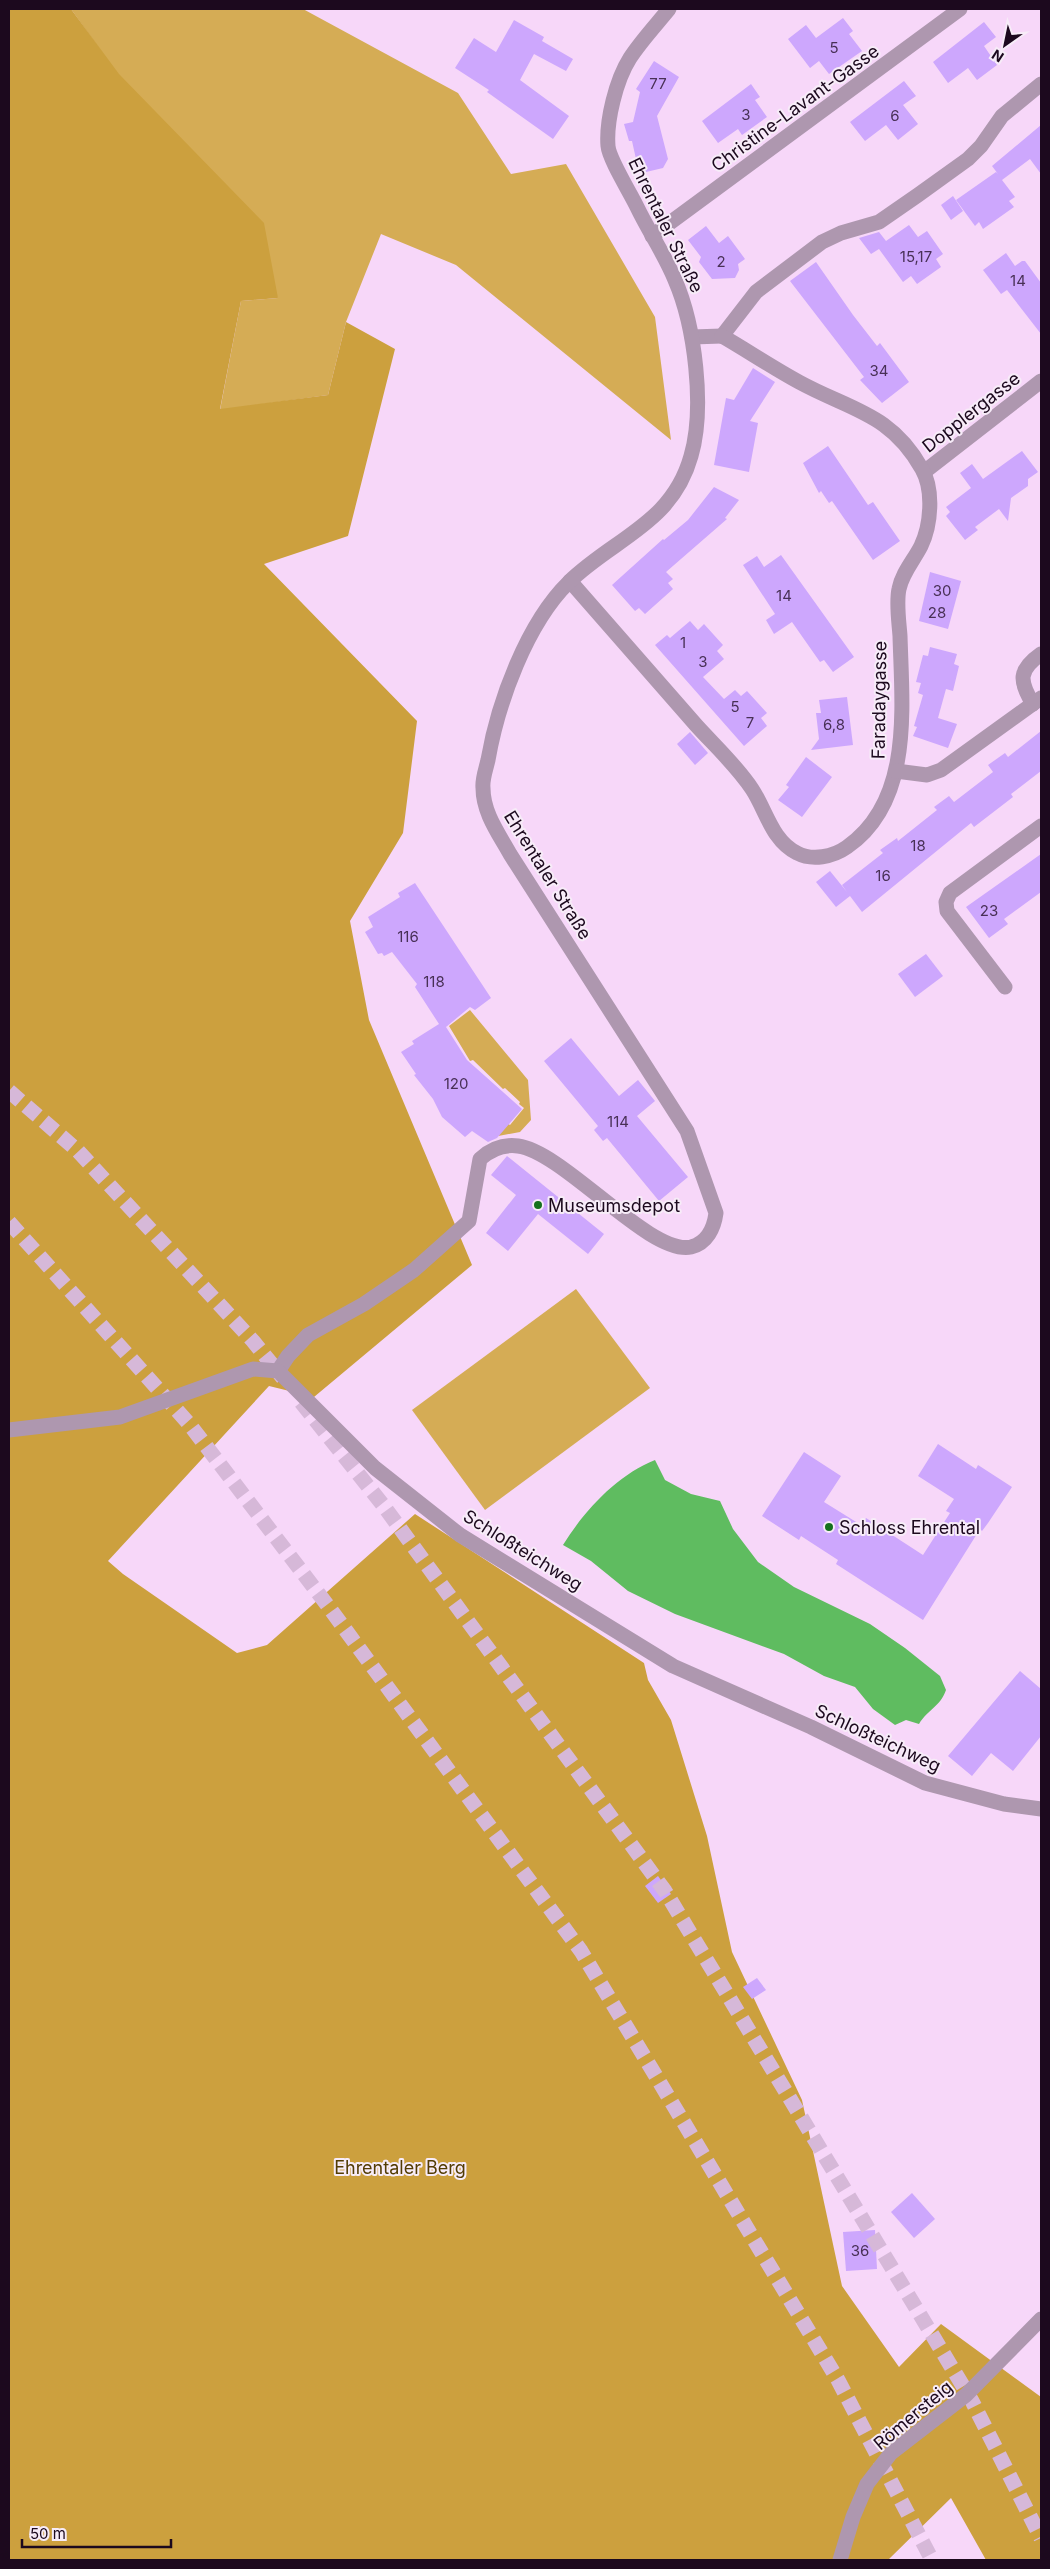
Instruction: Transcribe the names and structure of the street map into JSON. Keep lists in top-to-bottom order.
{
  "streets": {
    "street": [
      "Christine-Lavant-Gasse",
      "Ehrentaler Straße",
      "Dopplergasse",
      "Faradaygasse",
      "Schloßteichweg",
      "Römersteig"
    ]
  },
  "crossings": [
    ["Christine-Lavant-Gasse", "Ehrentaler Straße"],
    ["Ehrentaler Straße", "Faradaygasse"],
    ["Ehrentaler Straße", "Schloßteichweg"],
    ["Dopplergasse", "Faradaygasse"]
  ],
  "parks": ["Ehrentaler Berg"],
  "places": ["Museumsdepot", "Schloss Ehrental"],
  "house_numbers": [
    "5",
    "77",
    "3",
    "6",
    "15,17",
    "2",
    "14",
    "34",
    "30",
    "14",
    "28",
    "1",
    "3",
    "5",
    "7",
    "6,8",
    "18",
    "16",
    "23",
    "116",
    "118",
    "120",
    "114",
    "36"
  ],
  "scale_bar": "50 m",
  "north": "bottom left"
}
